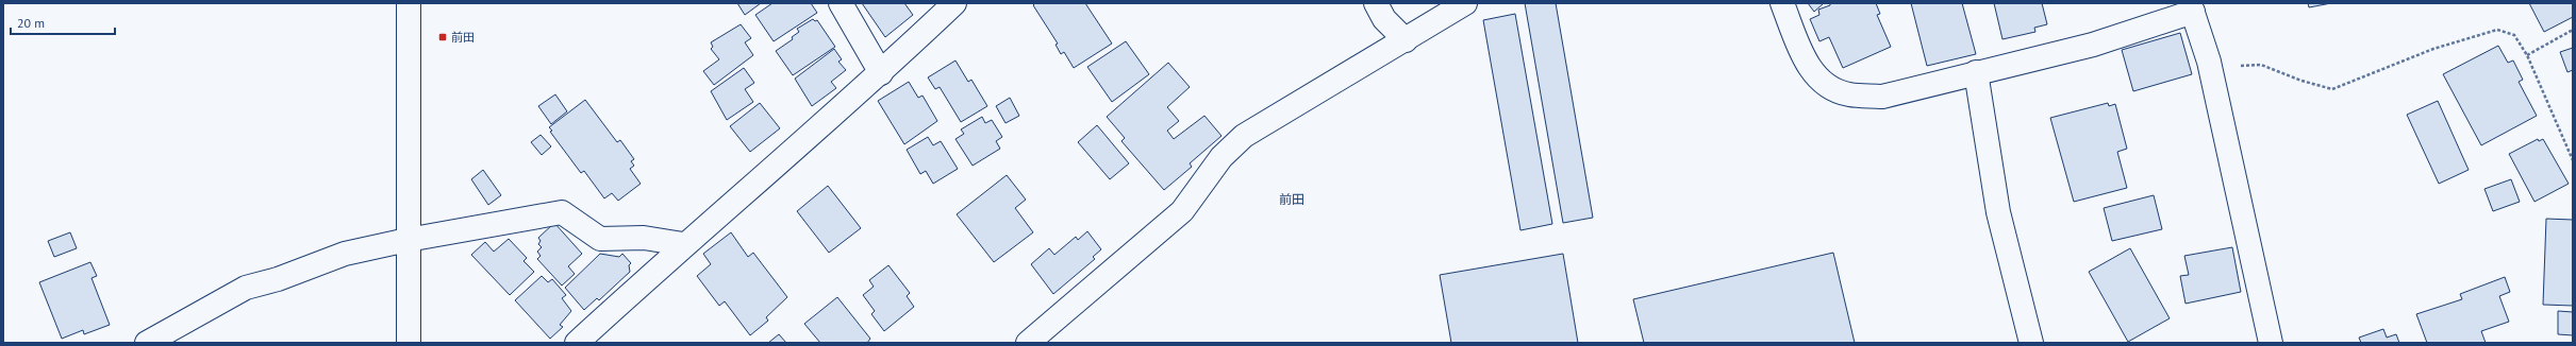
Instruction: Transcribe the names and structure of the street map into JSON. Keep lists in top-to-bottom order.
{
  "districts": ["前田"],
  "places": {
    "transit": ["前田"]
  },
  "scale_bar": "20 m"
}
